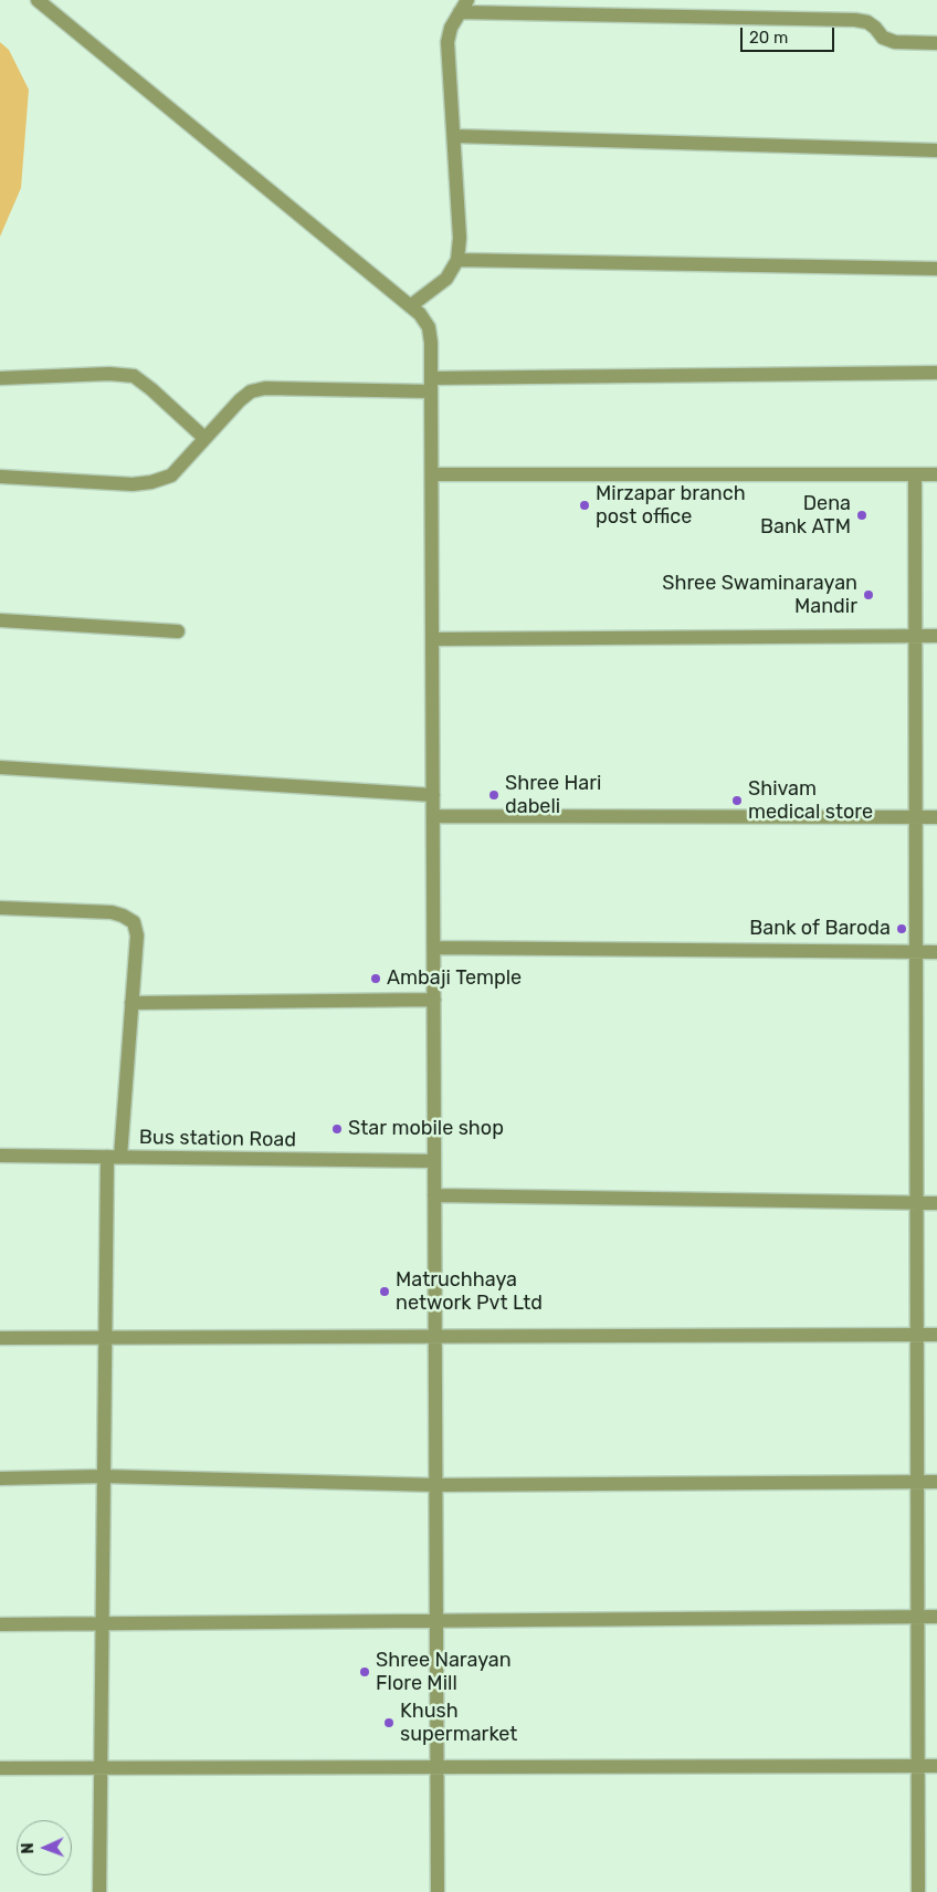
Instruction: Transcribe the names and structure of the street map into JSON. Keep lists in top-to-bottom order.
{
  "streets": {
    "street": ["Bus station Road"]
  },
  "places": [
    "Mirzapar branch post office",
    "Dena Bank ATM",
    "Shree Swaminarayan Mandir",
    "Shree Hari dabeli",
    "Shivam medical store",
    "Bank of Baroda",
    "Ambaji Temple",
    "Star mobile shop",
    "Matruchhaya network Pvt Ltd",
    "Shree Narayan Flore Mill",
    "Khush supermarket"
  ],
  "scale_bar": "20 m",
  "north": "left"
}
